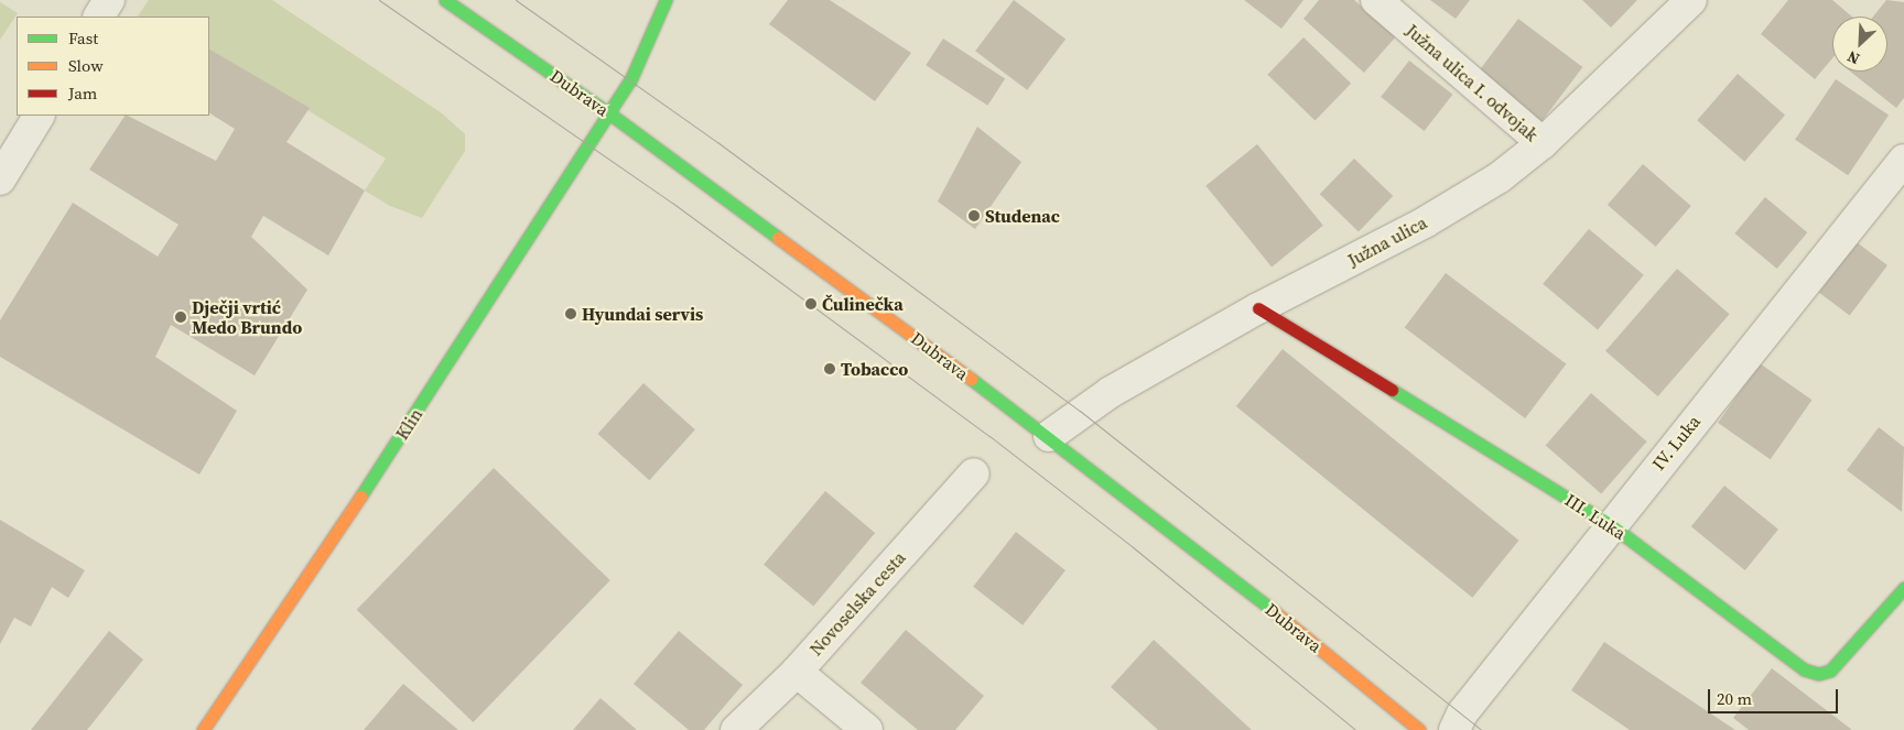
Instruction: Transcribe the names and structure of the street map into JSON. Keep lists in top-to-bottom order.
{
  "streets": {
    "street": [
      "Južna ulica I. odvojak",
      "Dubrava",
      "Južna ulica",
      "Klin",
      "IV. Luka",
      "III. Luka",
      "Novoselska cesta"
    ]
  },
  "crossings": [
    ["Južna ulica I. odvojak", "Južna ulica"],
    ["Dubrava", "Južna ulica"],
    ["Dubrava", "Klin"],
    ["Južna ulica", "III. Luka"],
    ["IV. Luka", "III. Luka"]
  ],
  "places": [
    "Studenac",
    "Čulinečka",
    "Hyundai servis",
    "Dječji vrtić Medo Brundo",
    "Tobacco"
  ],
  "legend": ["Fast", "Slow", "Jam"],
  "scale_bar": "20 m",
  "north": "bottom left"
}
